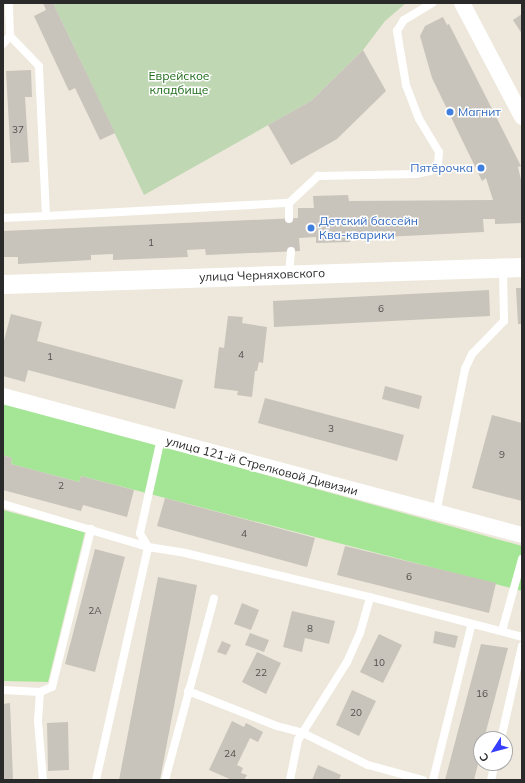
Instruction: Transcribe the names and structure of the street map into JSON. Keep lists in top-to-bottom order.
{
  "streets": {
    "street": ["улица Черняховского", "улица 121-й Стрелковой Дивизии"]
  },
  "parks": ["Еврейское кладбище"],
  "places": ["Магнит", "Пятёрочка", "Детский бассейн Ква-кварики"],
  "house_numbers": [
    "37",
    "1",
    "6",
    "4",
    "1",
    "3",
    "9",
    "2",
    "4",
    "6",
    "2А",
    "8",
    "10",
    "22",
    "16",
    "20",
    "24"
  ],
  "north": "bottom left"
}
